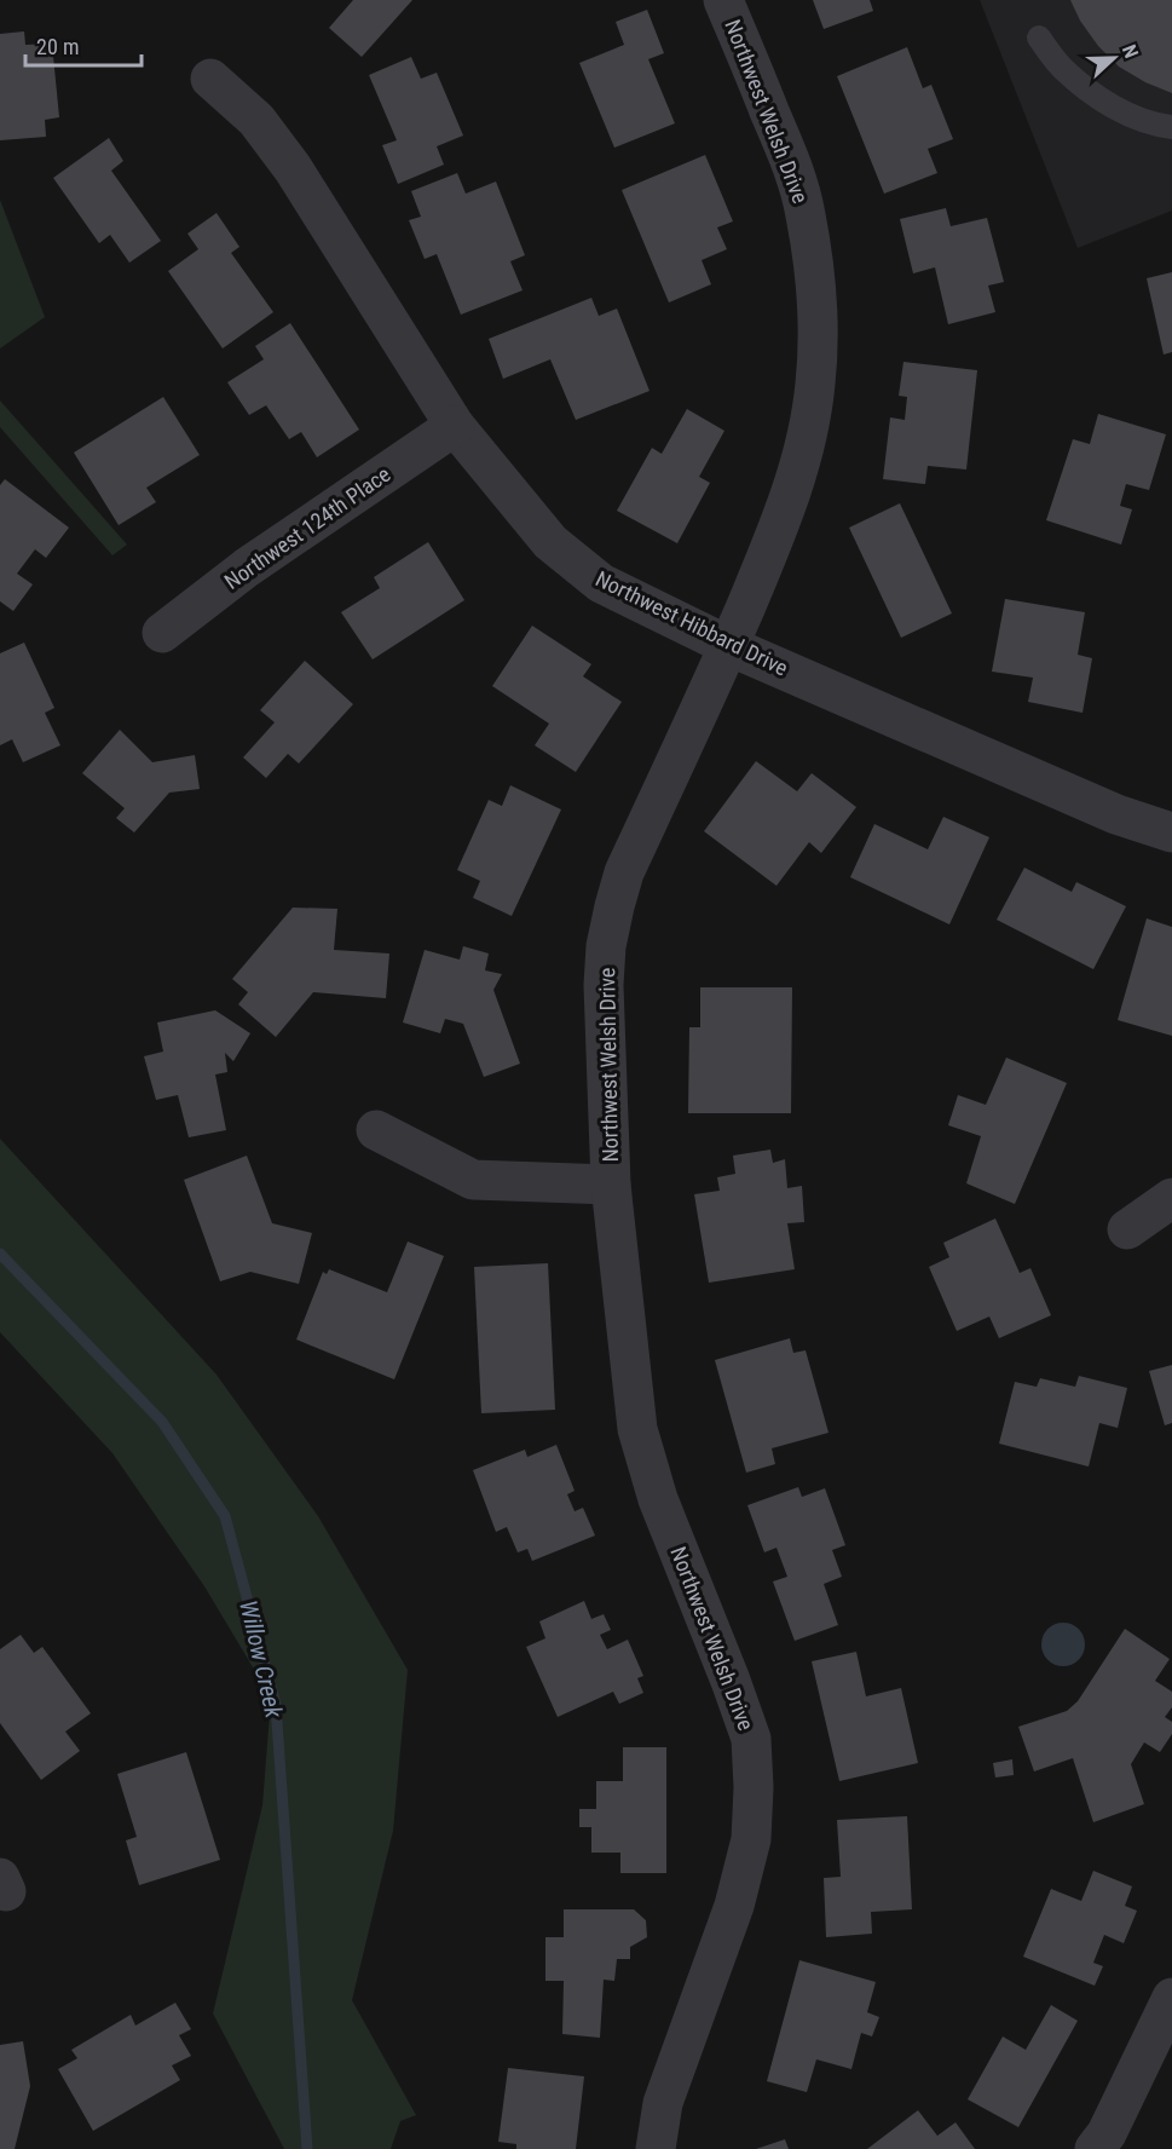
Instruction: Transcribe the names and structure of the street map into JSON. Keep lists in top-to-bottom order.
{
  "streets": {
    "street": ["Northwest Welsh Drive", "Northwest 124th Place", "Northwest Hibbard Drive"]
  },
  "crossings": [
    ["Northwest Welsh Drive", "Northwest Hibbard Drive"],
    ["Northwest 124th Place", "Northwest Hibbard Drive"]
  ],
  "water": ["Willow Creek"],
  "scale_bar": "20 m",
  "north": "right"
}
